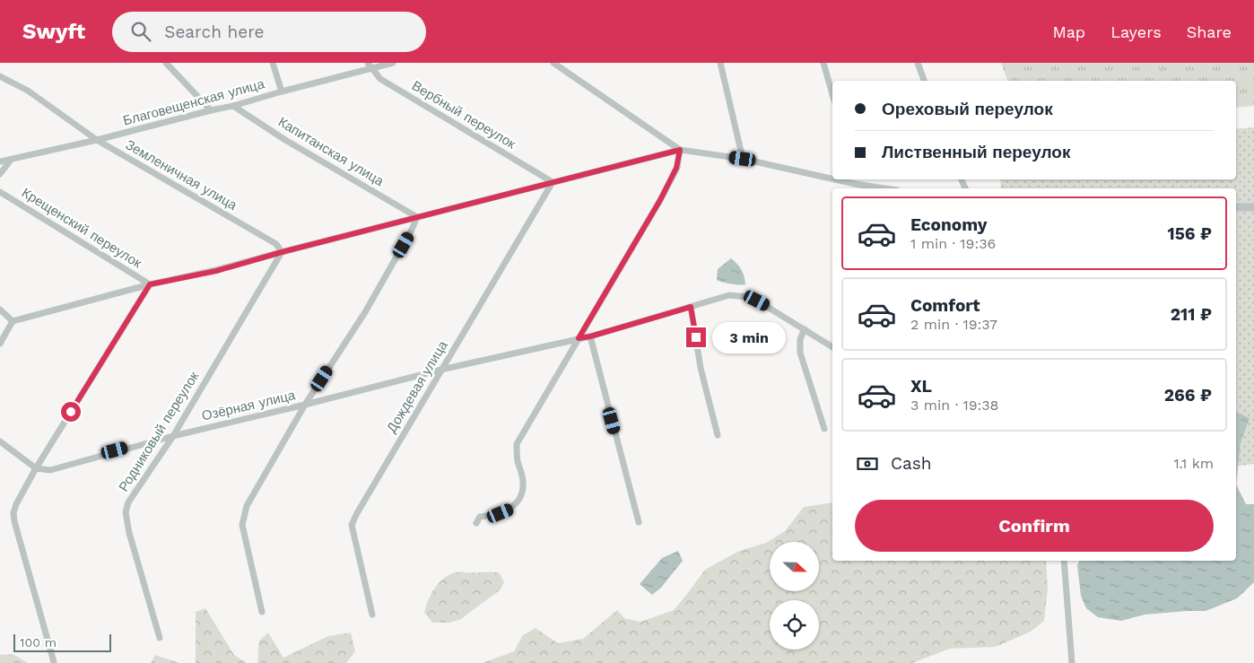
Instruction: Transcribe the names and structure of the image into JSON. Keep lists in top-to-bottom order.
{
  "streets": {
    "street": [
      "Благовещенская улица",
      "Вербный переулок",
      "Капитанская улица",
      "Земленичная улица",
      "Крещенский переулок",
      "Дождевая улица",
      "Озёрная улица",
      "Родниковый переулок"
    ]
  },
  "crossings": [
    ["Благовещенская улица", "Вербный переулок"],
    ["Благовещенская улица", "Капитанская улица"],
    ["Благовещенская улица", "Земленичная улица"],
    ["Вербный переулок", "Дождевая улица"],
    ["Земленичная улица", "Родниковый переулок"],
    ["Дождевая улица", "Озёрная улица"],
    ["Озёрная улица", "Родниковый переулок"]
  ],
  "scale_bar": "100 m",
  "north": "right",
  "page": {
    "header": "Swyft",
    "search": "Search here",
    "nav": ["Map", "Layers", "Share"],
    "banner": ["Ореховый переулок", "Лиственный переулок"],
    "list": [
      {
        "name": "Economy",
        "note": "1 min · 19:36",
        "value": "156 ₽"
      },
      {
        "name": "Comfort",
        "note": "2 min · 19:37",
        "value": "211 ₽"
      },
      {
        "name": "XL",
        "note": "3 min · 19:38",
        "value": "266 ₽"
      }
    ],
    "bubble": "3 min",
    "pay": ["Cash", "1.1 km"],
    "buttons": "Confirm",
    "scale": "100 m"
  }
}
